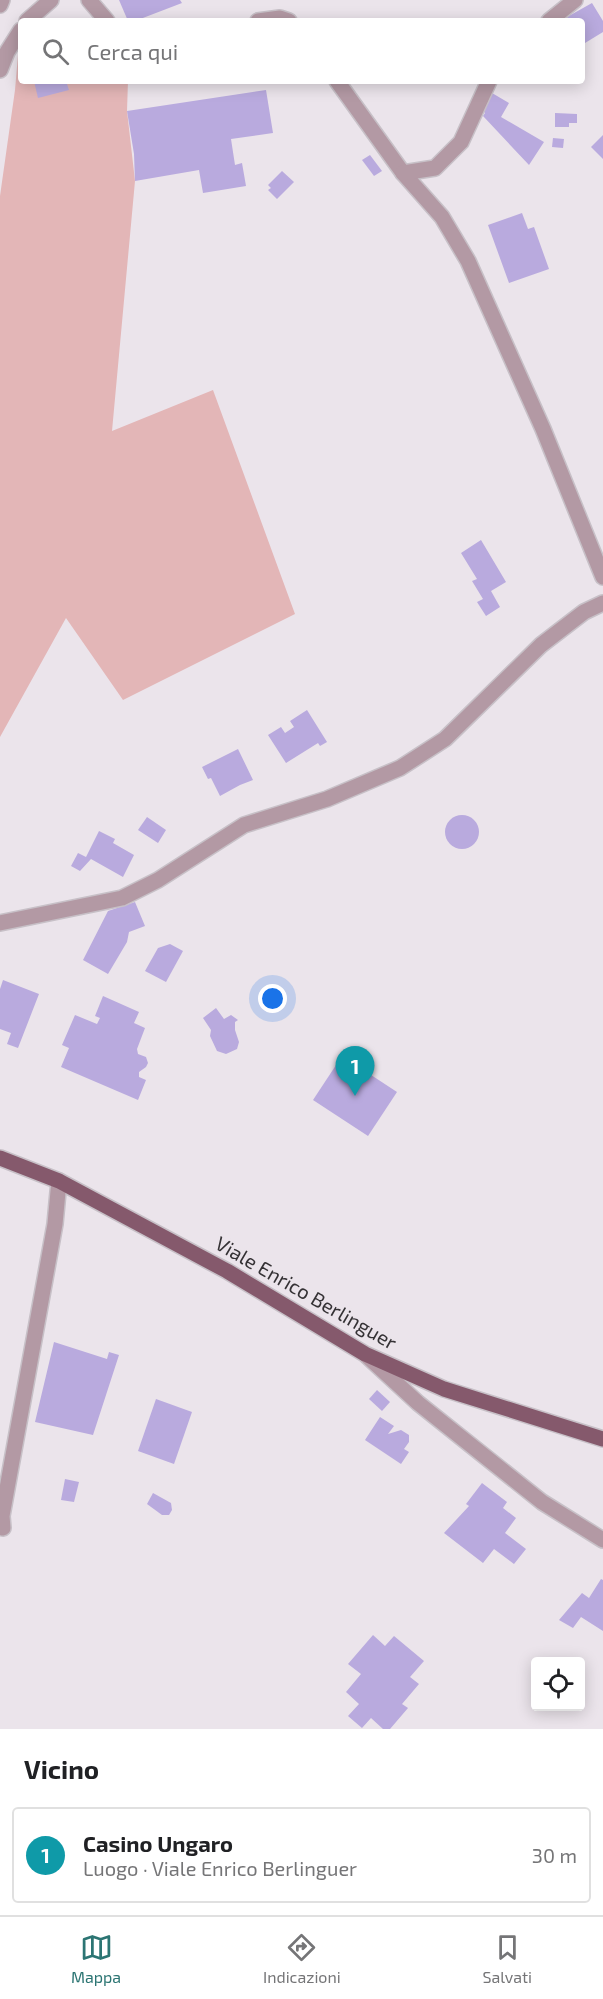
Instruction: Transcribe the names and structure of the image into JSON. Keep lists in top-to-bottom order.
{
  "streets": {
    "main road": ["Viale Enrico Berlinguer"]
  },
  "page": {
    "search": "Cerca qui",
    "pins": "1",
    "heading": "Vicino",
    "list": [
      {
        "mark": "1",
        "name": "Casino Ungaro",
        "note": "Luogo · Viale Enrico Berlinguer",
        "value": "30 m"
      }
    ],
    "nav": ["Mappa", "Indicazioni", "Salvati"]
  }
}
